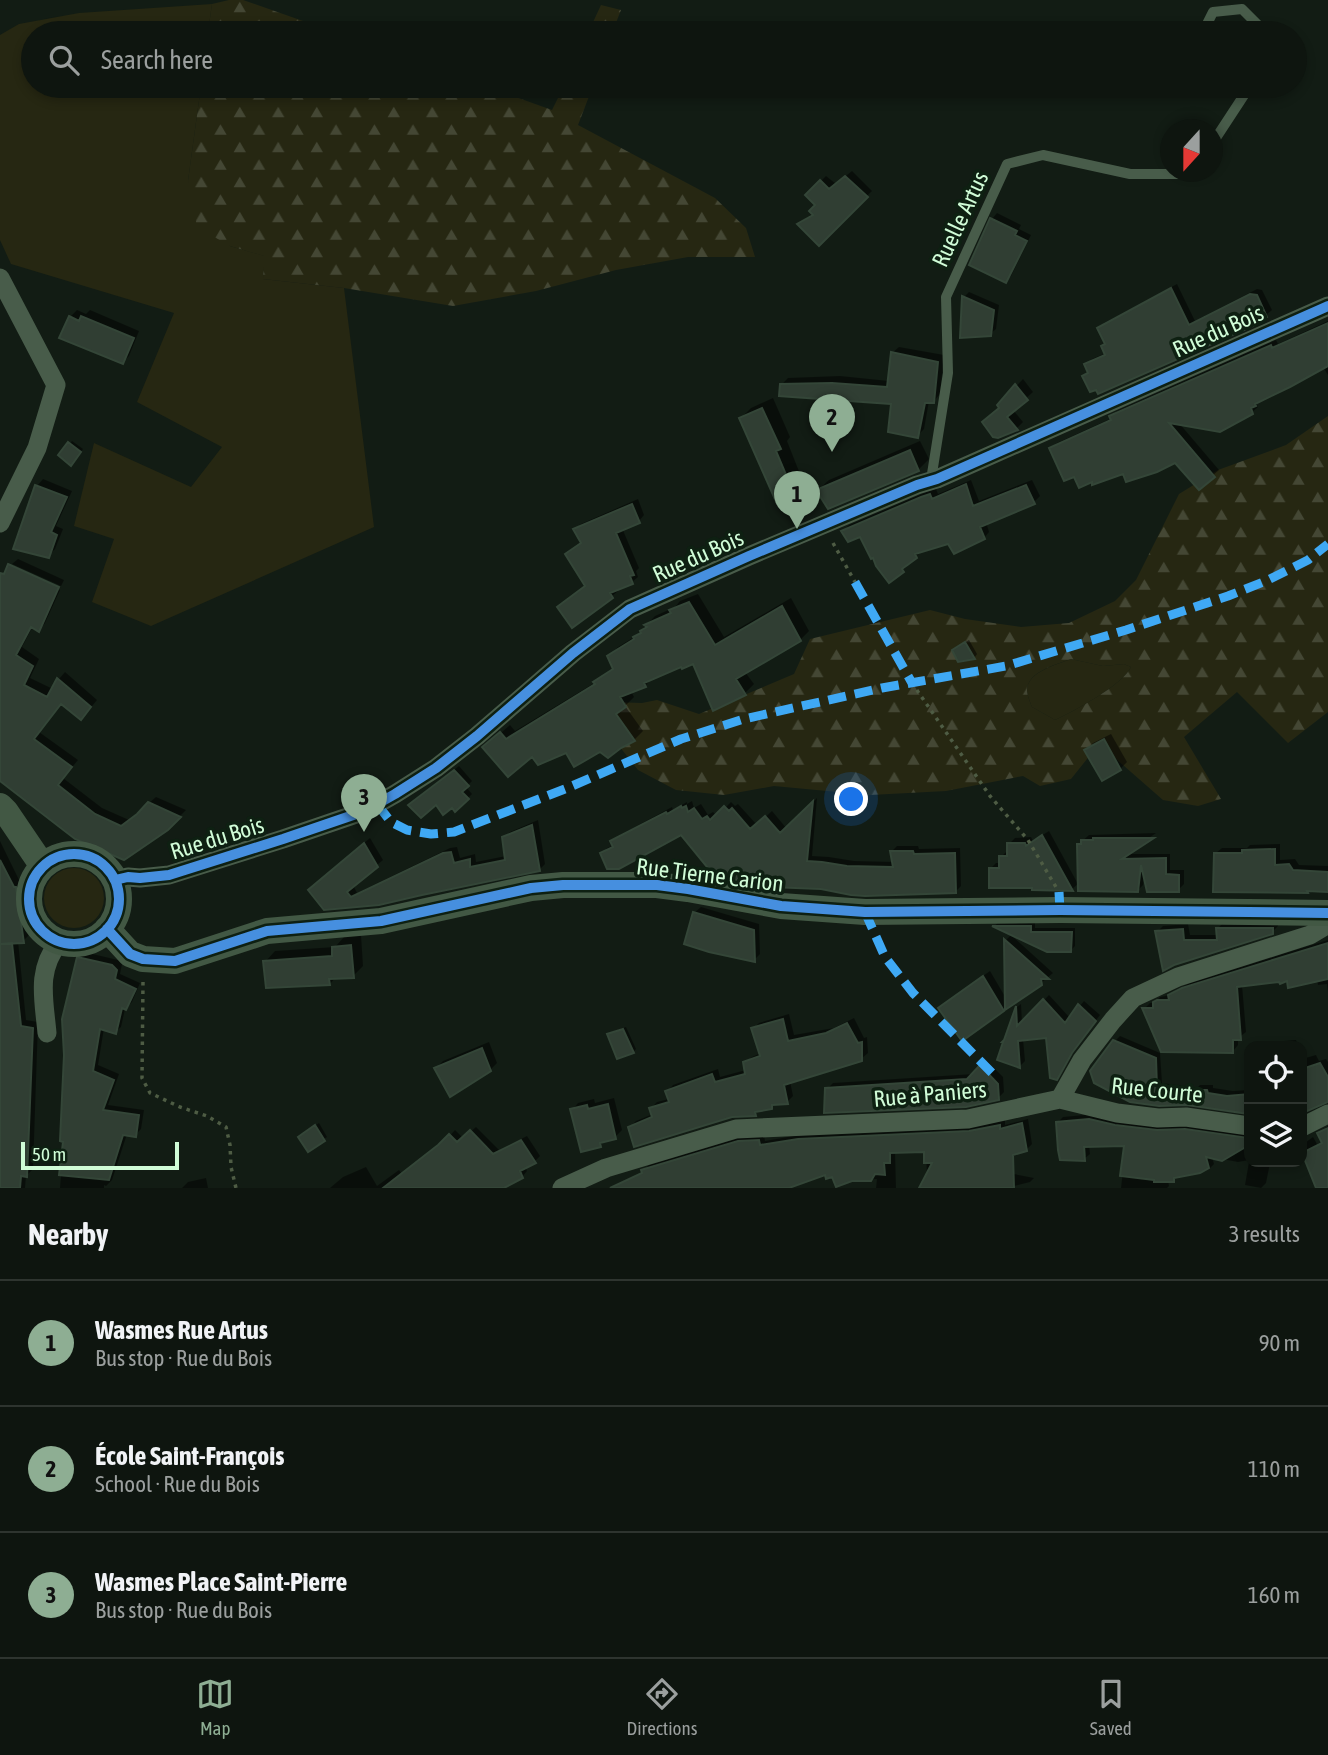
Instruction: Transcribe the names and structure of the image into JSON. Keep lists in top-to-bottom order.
{
  "streets": {
    "street": [
      "Rue du Bois",
      "Rue Tierne Carion",
      "Rue Courte",
      "Rue à Paniers"
    ],
    "lane": ["Ruelle Artus"]
  },
  "crossings": [
    ["Ruelle Artus", "Rue du Bois"],
    ["Rue Courte", "Rue à Paniers"]
  ],
  "scale_bar": "50 m",
  "north": "bottom",
  "page": {
    "search": "Search here",
    "pins": ["2", "1", "3"],
    "scale": "50 m",
    "heading": ["Nearby", "3 results"],
    "list": [
      {
        "mark": "1",
        "name": "Wasmes Rue Artus",
        "note": "Bus stop · Rue du Bois",
        "value": "90 m"
      },
      {
        "mark": "2",
        "name": "École Saint-François",
        "note": "School · Rue du Bois",
        "value": "110 m"
      },
      {
        "mark": "3",
        "name": "Wasmes Place Saint-Pierre",
        "note": "Bus stop · Rue du Bois",
        "value": "160 m"
      }
    ],
    "nav": ["Map", "Directions", "Saved"]
  }
}
